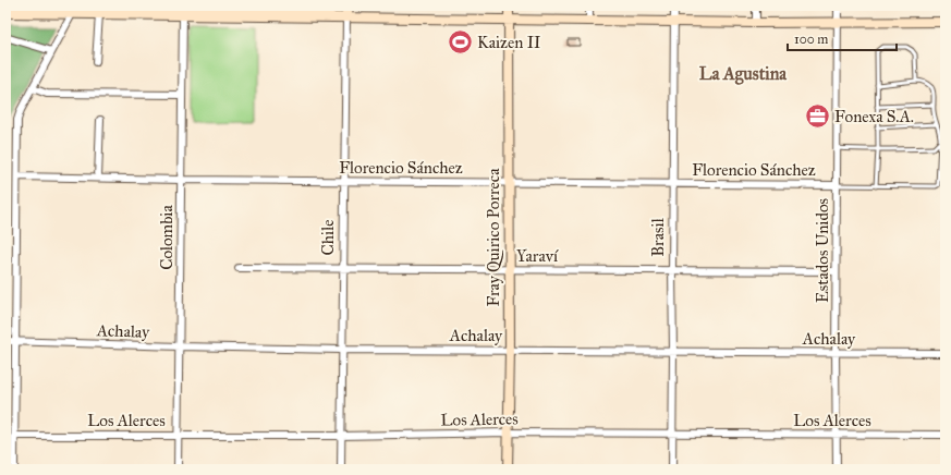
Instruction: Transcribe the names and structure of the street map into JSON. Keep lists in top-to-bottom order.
{
  "streets": {
    "main road": ["Chile", "Fray Quirico Porreca"],
    "street": [
      "Florencio Sánchez",
      "Colombia",
      "Brasil",
      "Estados Unidos",
      "Yaraví",
      "Achalay",
      "Los Alerces"
    ]
  },
  "crossings": [
    ["Florencio Sánchez", "Colombia"],
    ["Florencio Sánchez", "Chile"],
    ["Florencio Sánchez", "Fray Quirico Porreca"],
    ["Florencio Sánchez", "Brasil"],
    ["Florencio Sánchez", "Estados Unidos"],
    ["Colombia", "Achalay"],
    ["Colombia", "Los Alerces"],
    ["Chile", "Yaraví"],
    ["Chile", "Achalay"],
    ["Chile", "Los Alerces"],
    ["Fray Quirico Porreca", "Yaraví"],
    ["Fray Quirico Porreca", "Achalay"],
    ["Fray Quirico Porreca", "Los Alerces"],
    ["Brasil", "Yaraví"],
    ["Brasil", "Achalay"],
    ["Brasil", "Los Alerces"],
    ["Estados Unidos", "Yaraví"],
    ["Estados Unidos", "Achalay"],
    ["Estados Unidos", "Los Alerces"]
  ],
  "districts": ["La Agustina"],
  "places": {
    "sports": ["Kaizen II"],
    "office": ["Fonexa S.A."]
  },
  "scale_bar": "100 m"
}
